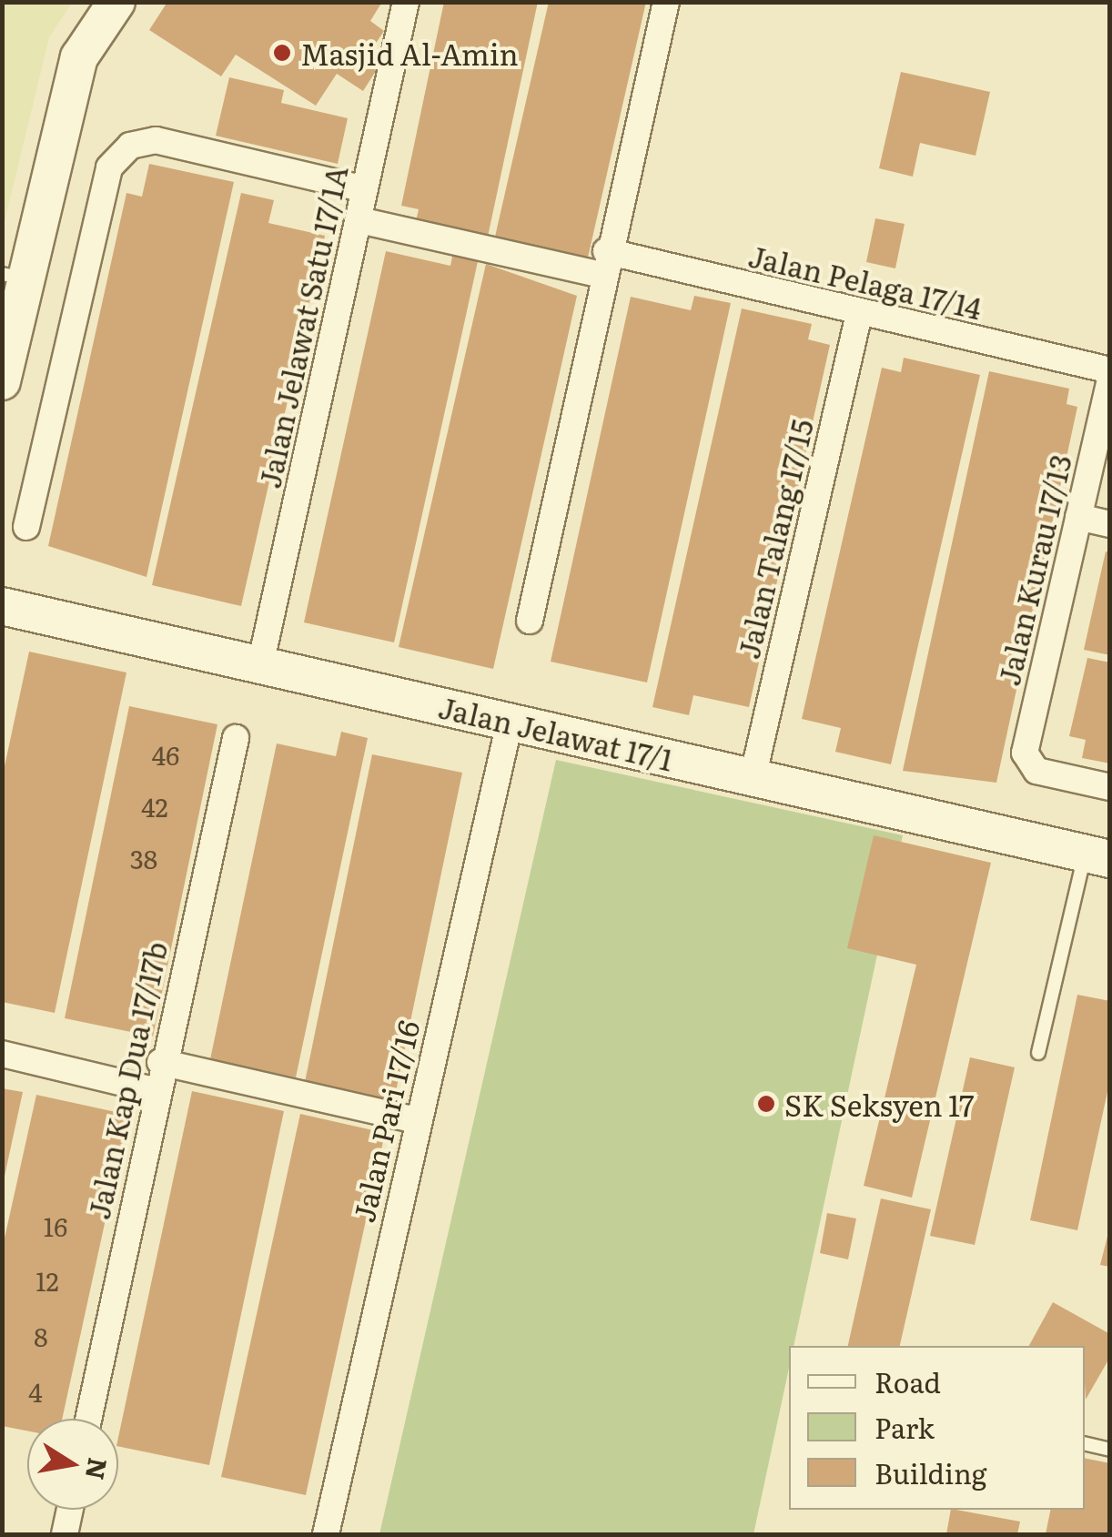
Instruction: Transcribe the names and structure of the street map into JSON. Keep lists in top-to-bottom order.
{
  "streets": {
    "street": [
      "Jalan Pelaga 17/14",
      "Jalan Jelawat Satu 17/1A",
      "Jalan Talang 17/15",
      "Jalan Kurau 17/13",
      "Jalan Jelawat 17/1",
      "Jalan Kap Dua 17/17b",
      "Jalan Pari 17/16"
    ]
  },
  "crossings": [
    ["Jalan Pelaga 17/14", "Jalan Jelawat Satu 17/1A"],
    ["Jalan Pelaga 17/14", "Jalan Talang 17/15"],
    ["Jalan Jelawat Satu 17/1A", "Jalan Jelawat 17/1"],
    ["Jalan Talang 17/15", "Jalan Jelawat 17/1"],
    ["Jalan Jelawat 17/1", "Jalan Pari 17/16"]
  ],
  "places": ["Masjid Al-Amin", "SK Seksyen 17"],
  "house_numbers": [
    "46",
    "42",
    "38",
    "16",
    "12",
    "8",
    "4"
  ],
  "legend": ["Road", "Park", "Building"],
  "north": "right"
}
